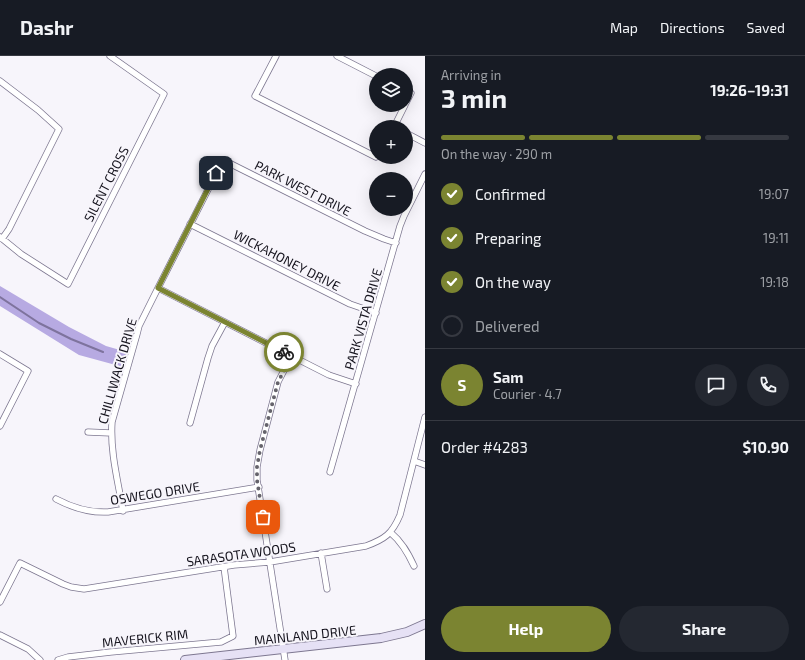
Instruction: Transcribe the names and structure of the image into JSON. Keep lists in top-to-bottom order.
{
  "streets": {
    "main road": ["MAINLAND DRIVE"],
    "street": [
      "SILENT CROSS",
      "PARK WEST DRIVE",
      "WICKAHONEY DRIVE",
      "PARK VISTA DRIVE",
      "CHILLIWACK DRIVE",
      "OSWEGO DRIVE",
      "SARASOTA WOODS",
      "MAVERICK RIM"
    ]
  },
  "crossings": [
    ["PARK WEST DRIVE", "PARK VISTA DRIVE"],
    ["PARK WEST DRIVE", "CHILLIWACK DRIVE"],
    ["WICKAHONEY DRIVE", "PARK VISTA DRIVE"],
    ["WICKAHONEY DRIVE", "CHILLIWACK DRIVE"],
    ["CHILLIWACK DRIVE", "OSWEGO DRIVE"],
    ["SARASOTA WOODS", "MAVERICK RIM"]
  ],
  "page": {
    "header": "Dashr",
    "nav": ["Map", "Directions", "Saved"],
    "heading": ["3 min", "Arriving in", "19:26–19:31"],
    "panel": [
      "Sam",
      "Courier · 4.7",
      "Order #4283",
      "$10.90"
    ],
    "map_buttons": ["+", "−"],
    "bar": "On the way · 290 m",
    "list": [
      ["Confirmed", "19:07"],
      ["Preparing", "19:11"],
      ["On the way", "19:18"],
      "Delivered"
    ],
    "round": "S",
    "buttons": ["Help", "Share"]
  }
}
